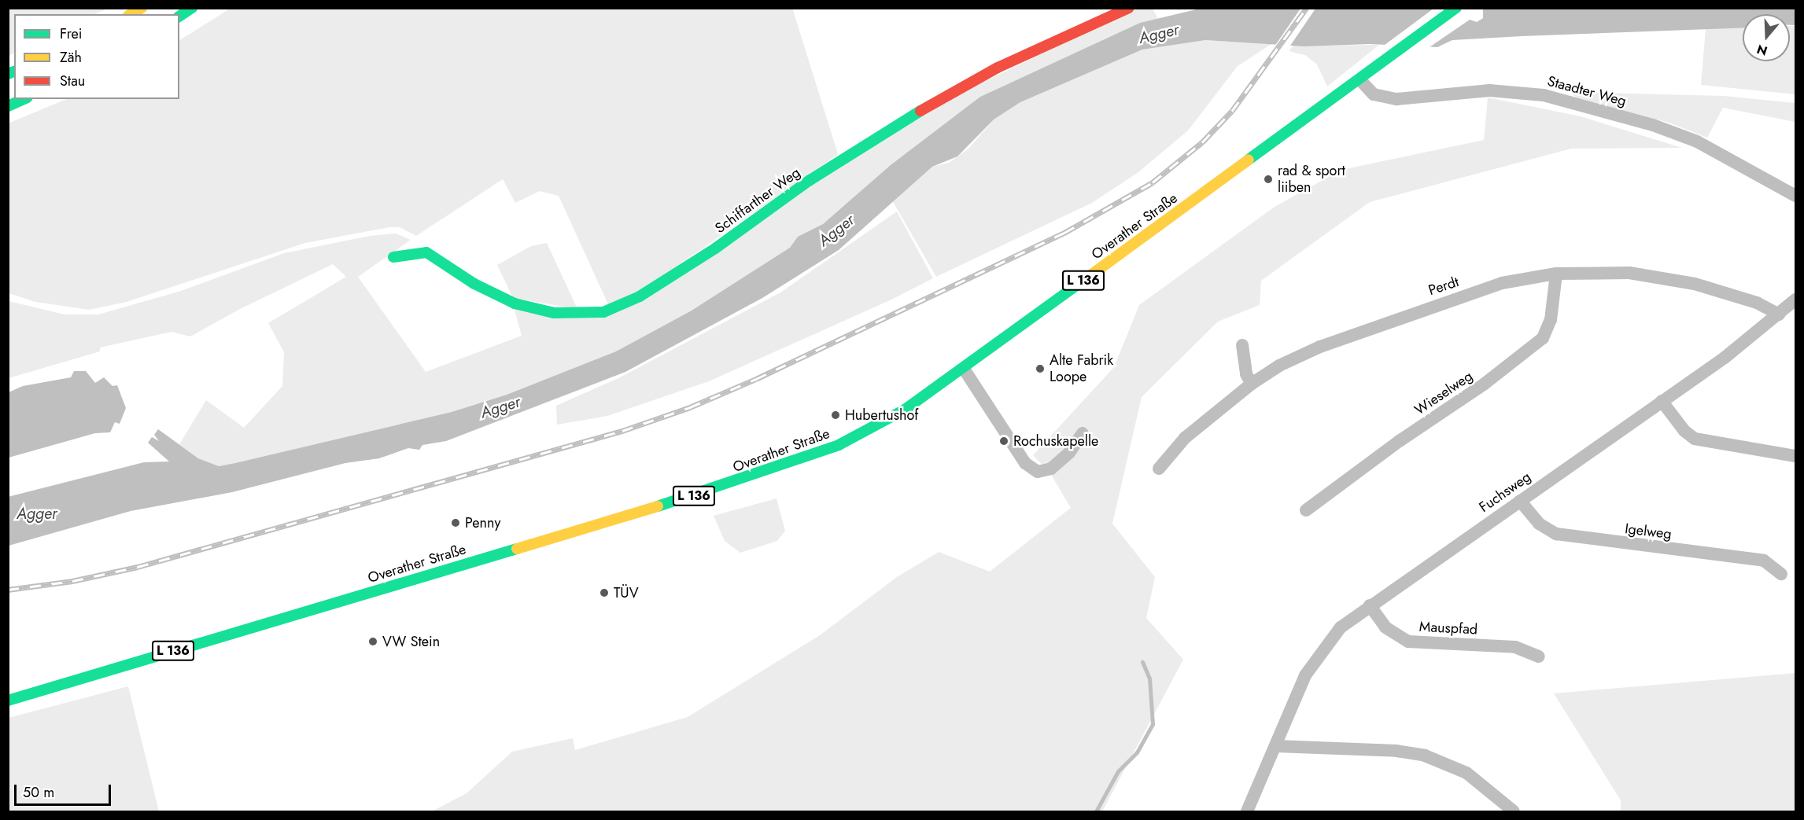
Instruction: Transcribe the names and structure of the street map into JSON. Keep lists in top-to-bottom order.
{
  "streets": {
    "main road": ["Schiffarther Weg", "Overather Straße", "L 136"],
    "street": [
      "Staadter Weg",
      "Perdt",
      "Wieselweg",
      "Fuchsweg",
      "Igelweg",
      "Mauspfad"
    ]
  },
  "crossings": [
    ["Staadter Weg", "Overather Straße"],
    ["Perdt", "Wieselweg"],
    ["Perdt", "Fuchsweg"],
    ["Fuchsweg", "Igelweg"],
    ["Fuchsweg", "Mauspfad"]
  ],
  "water": ["Agger"],
  "places": [
    "rad & sport liiben",
    "Alte Fabrik Loope",
    "Hubertushof",
    "Rochuskapelle",
    "Penny",
    "TÜV",
    "VW Stein"
  ],
  "legend": ["Frei", "Zäh", "Stau"],
  "scale_bar": "50 m",
  "north": "bottom"
}
